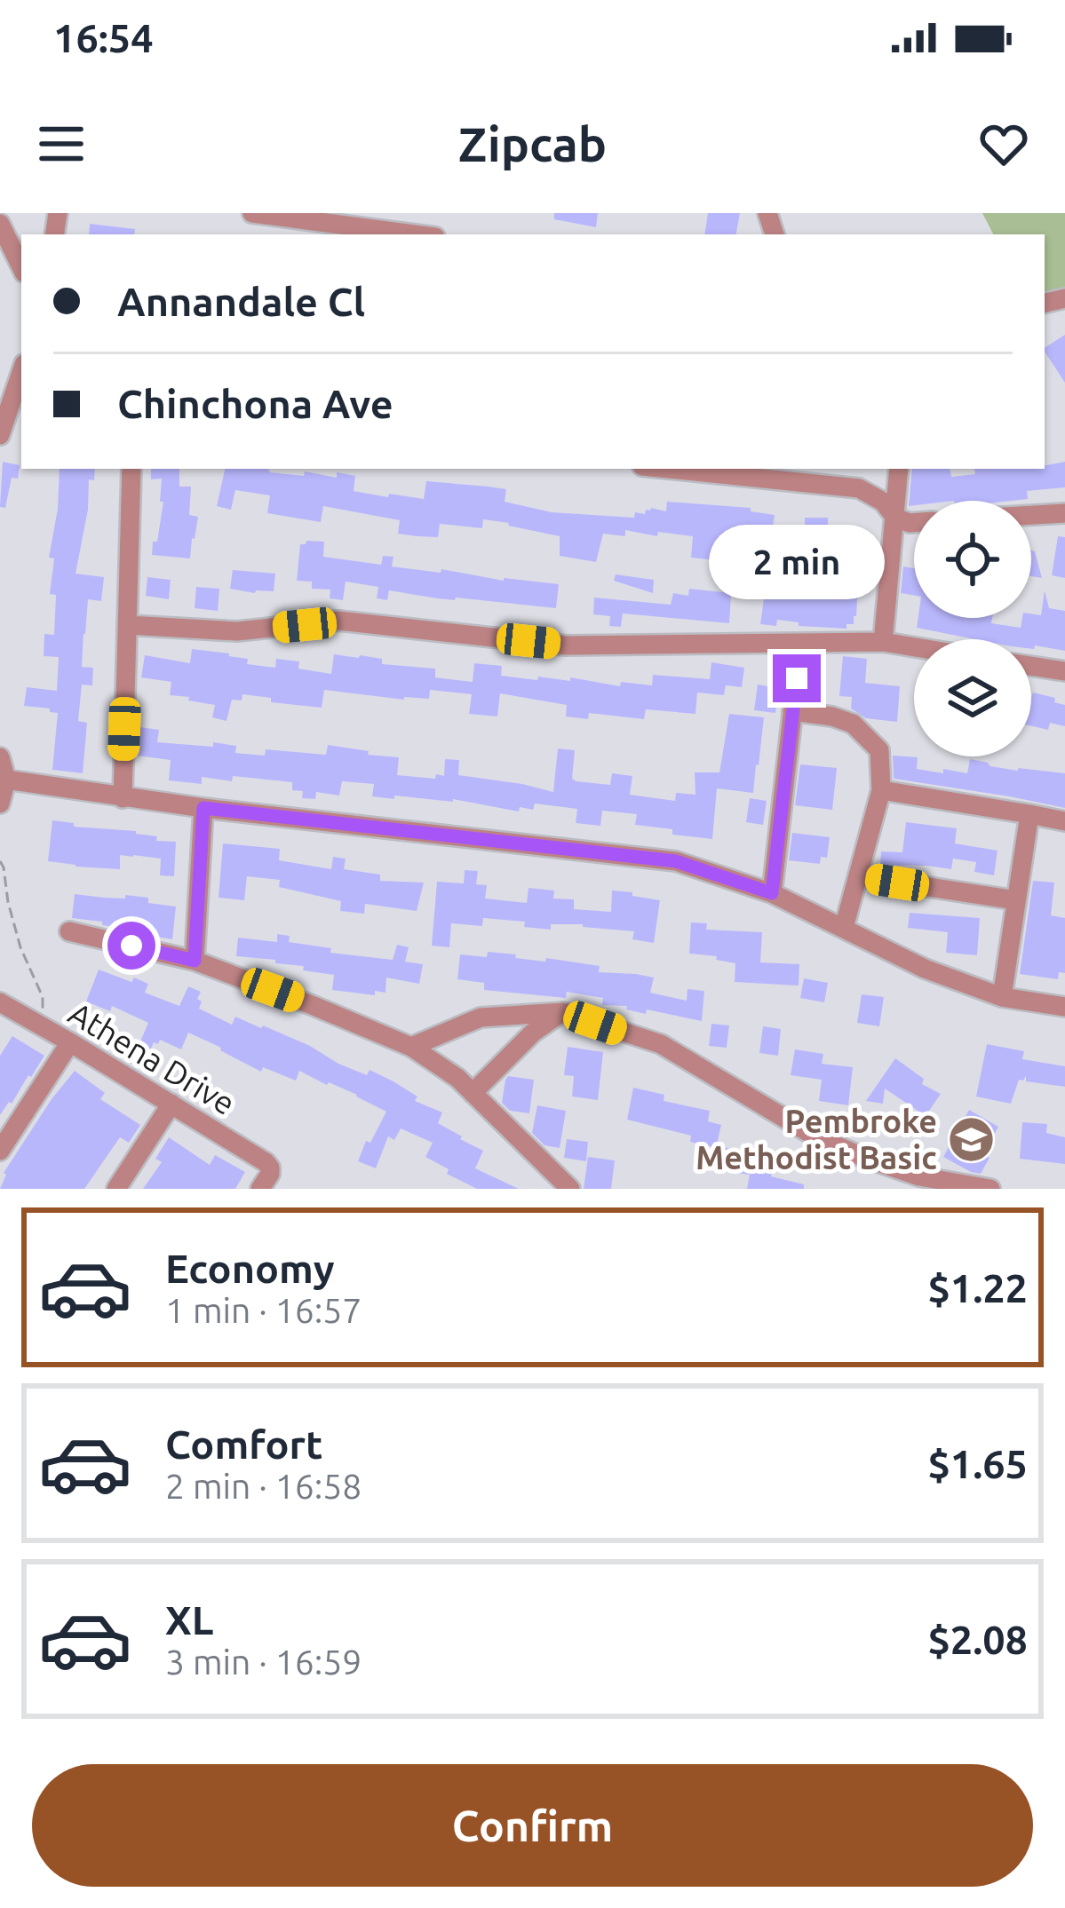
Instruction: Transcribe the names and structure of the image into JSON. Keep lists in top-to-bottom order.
{
  "streets": {
    "street": ["Athena Drive"]
  },
  "places": {
    "school or university": ["Pembroke Methodist Basic"]
  },
  "page": {
    "status": "16:54",
    "header": "Zipcab",
    "banner": ["Annandale Cl", "Chinchona Ave"],
    "bubble": "2 min",
    "list": [
      {
        "name": "Economy",
        "note": "1 min · 16:57",
        "value": "$1.22"
      },
      {
        "name": "Comfort",
        "note": "2 min · 16:58",
        "value": "$1.65"
      },
      {
        "name": "XL",
        "note": "3 min · 16:59",
        "value": "$2.08"
      }
    ],
    "buttons": "Confirm"
  }
}
